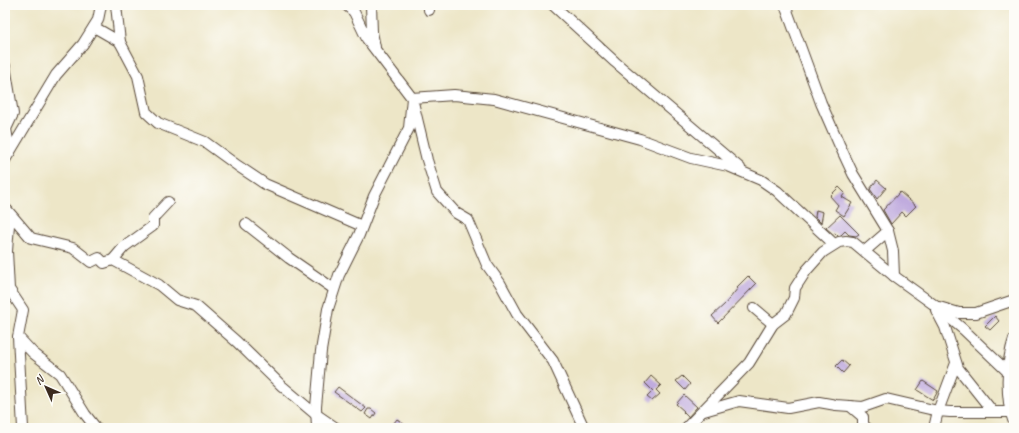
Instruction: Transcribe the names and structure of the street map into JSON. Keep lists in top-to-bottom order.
{
  "north": "top left"
}
